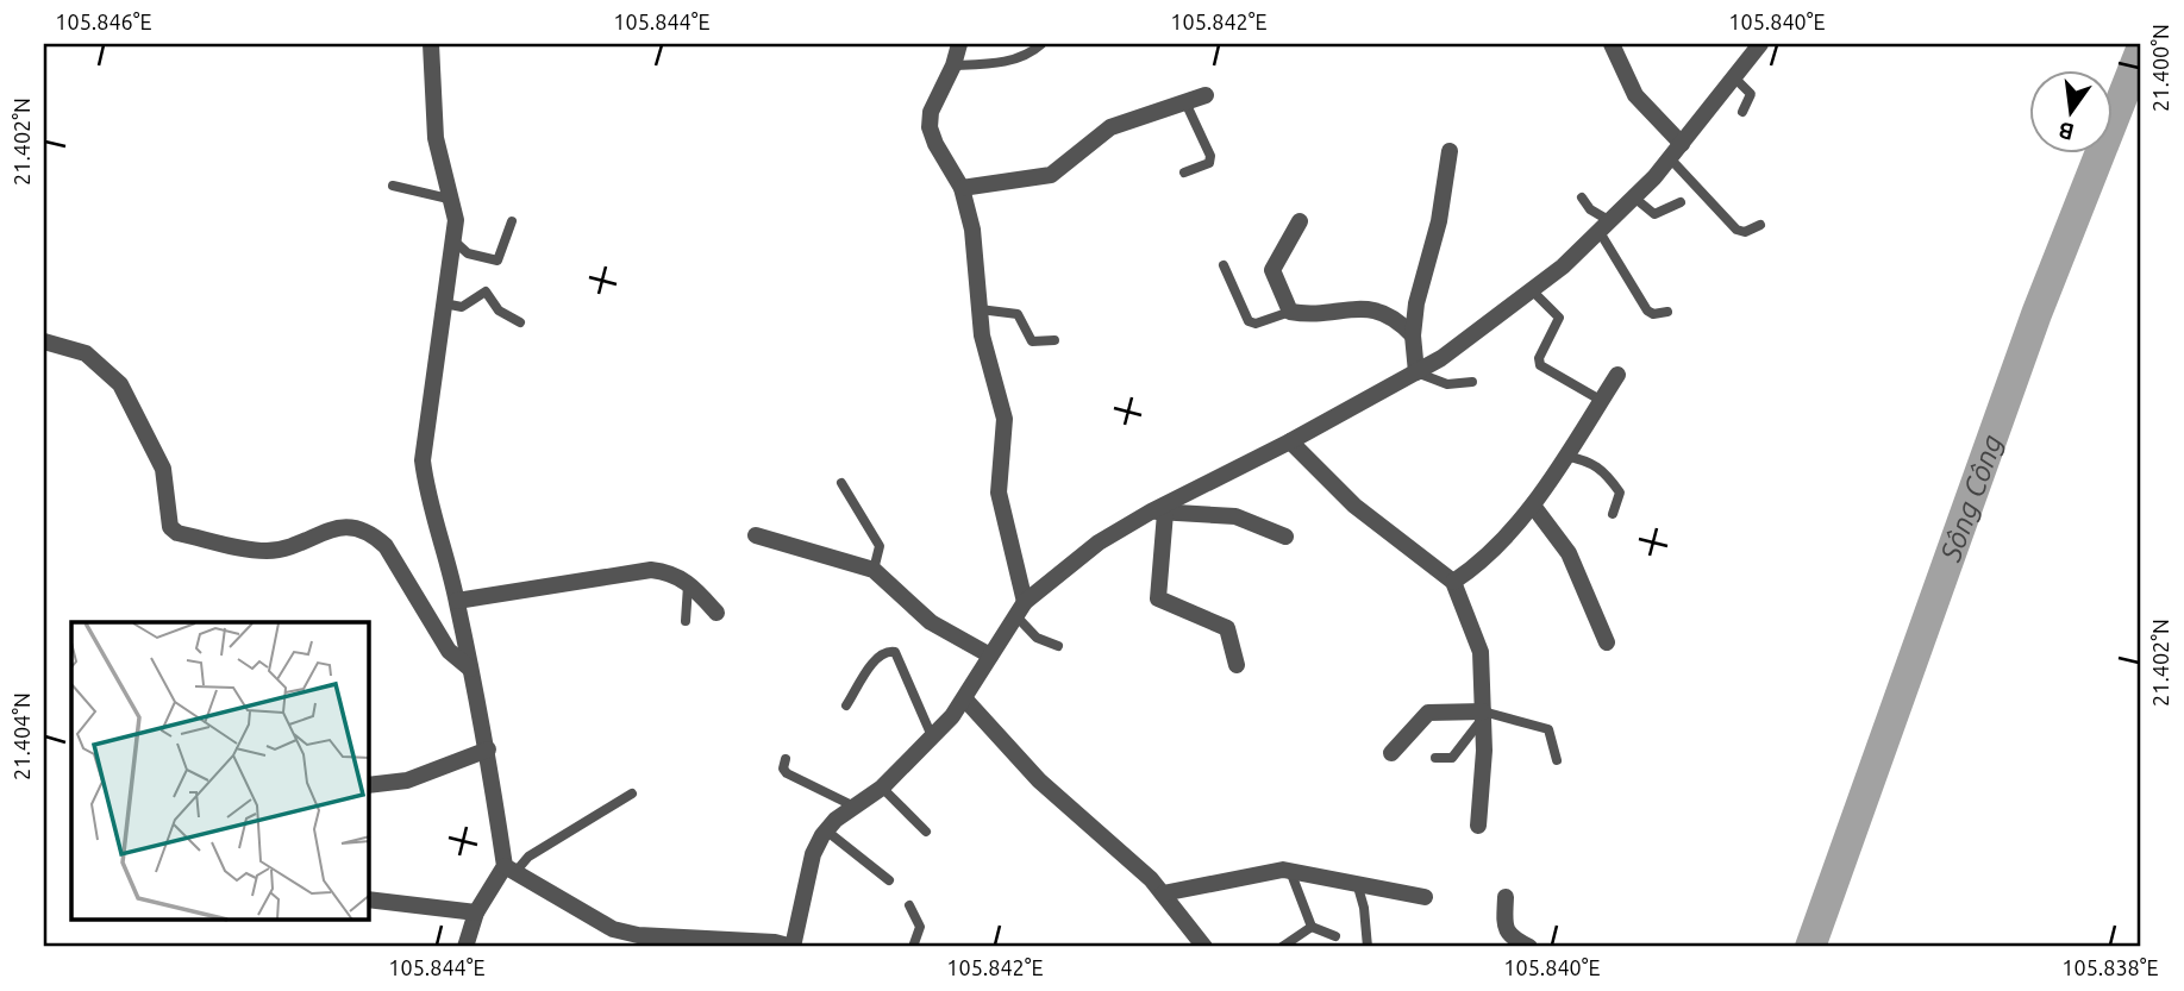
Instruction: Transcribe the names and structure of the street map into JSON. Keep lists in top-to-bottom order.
{
  "water": ["Sông Công"],
  "north": "bottom",
  "coordinates": [
    "105.846°E",
    "105.844°E",
    "105.842°E",
    "105.840°E",
    "21.400°N",
    "21.402°N",
    "21.404°N",
    "105.838°E"
  ]
}
